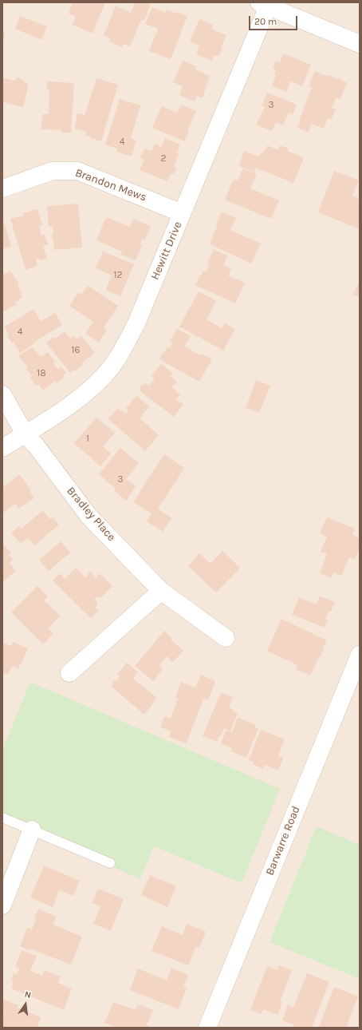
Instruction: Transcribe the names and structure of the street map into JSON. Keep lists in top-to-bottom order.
{
  "streets": {
    "street": [
      "Brandon Mews",
      "Hewitt Drive",
      "Bradley Place",
      "Barwarre Road"
    ]
  },
  "crossings": [
    ["Brandon Mews", "Hewitt Drive"],
    ["Hewitt Drive", "Bradley Place"]
  ],
  "house_numbers": [
    "3",
    "4",
    "2",
    "12",
    "4",
    "16",
    "18",
    "1",
    "3"
  ],
  "scale_bar": "20 m",
  "north": "top"
}
